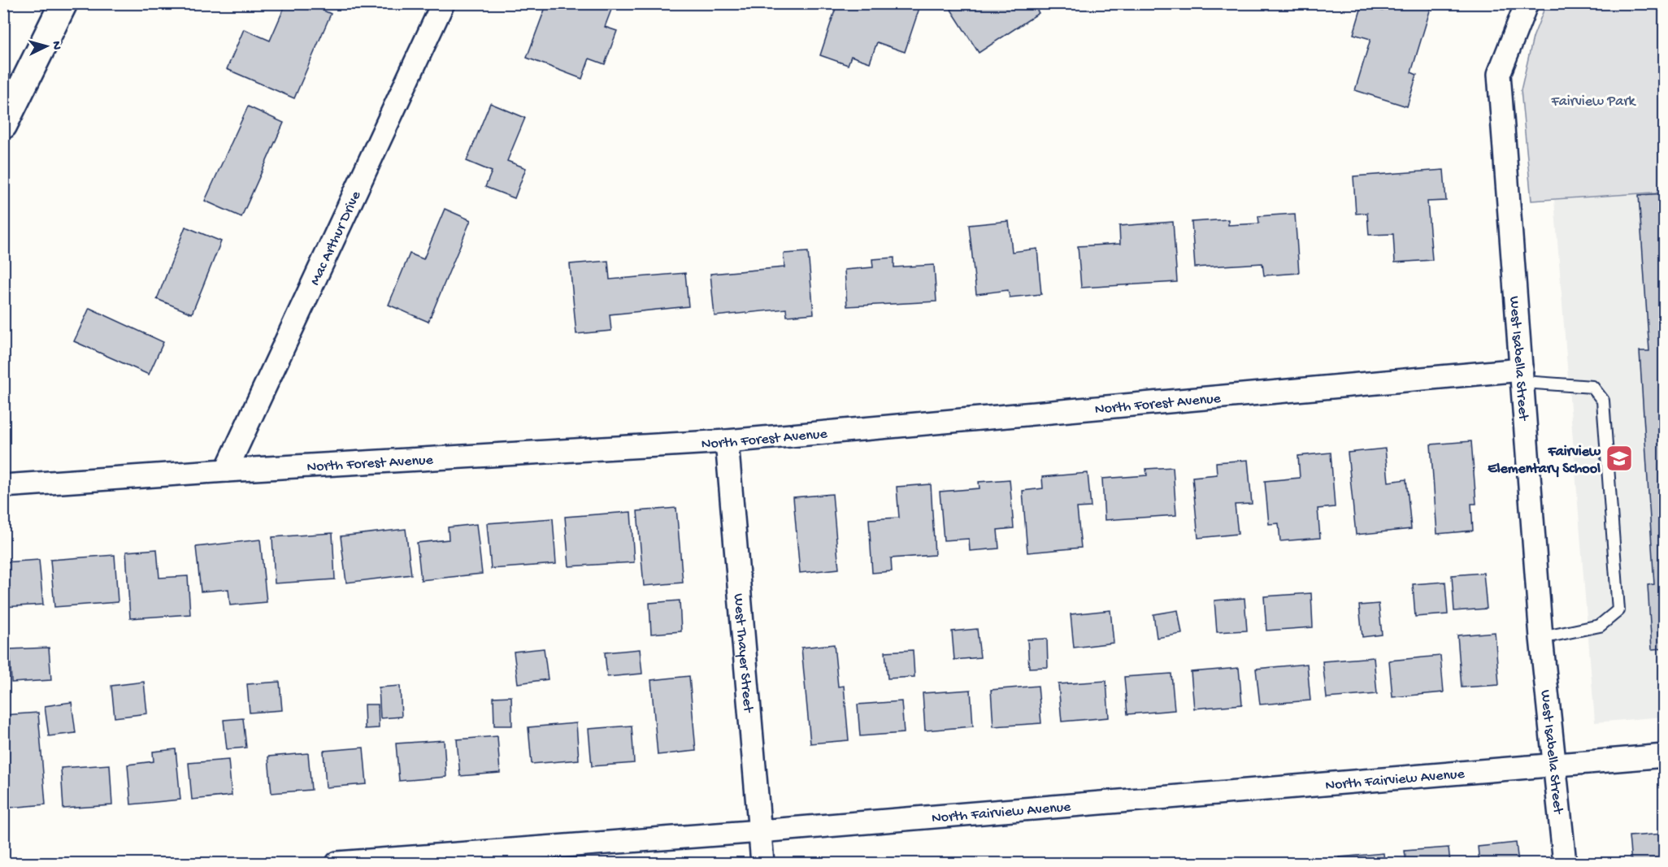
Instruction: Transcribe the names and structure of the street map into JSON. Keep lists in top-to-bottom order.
{
  "streets": {
    "street": [
      "Mac Arthur Drive",
      "West Isabella Street",
      "North Forest Avenue",
      "West Thayer Street",
      "North Fairview Avenue"
    ]
  },
  "crossings": [
    ["Mac Arthur Drive", "North Forest Avenue"],
    ["West Isabella Street", "North Forest Avenue"],
    ["West Isabella Street", "North Fairview Avenue"],
    ["North Forest Avenue", "West Thayer Street"],
    ["West Thayer Street", "North Fairview Avenue"]
  ],
  "parks": ["Fairview Park"],
  "places": {
    "school or university": ["Fairview Elementary School"]
  },
  "north": "right"
}
